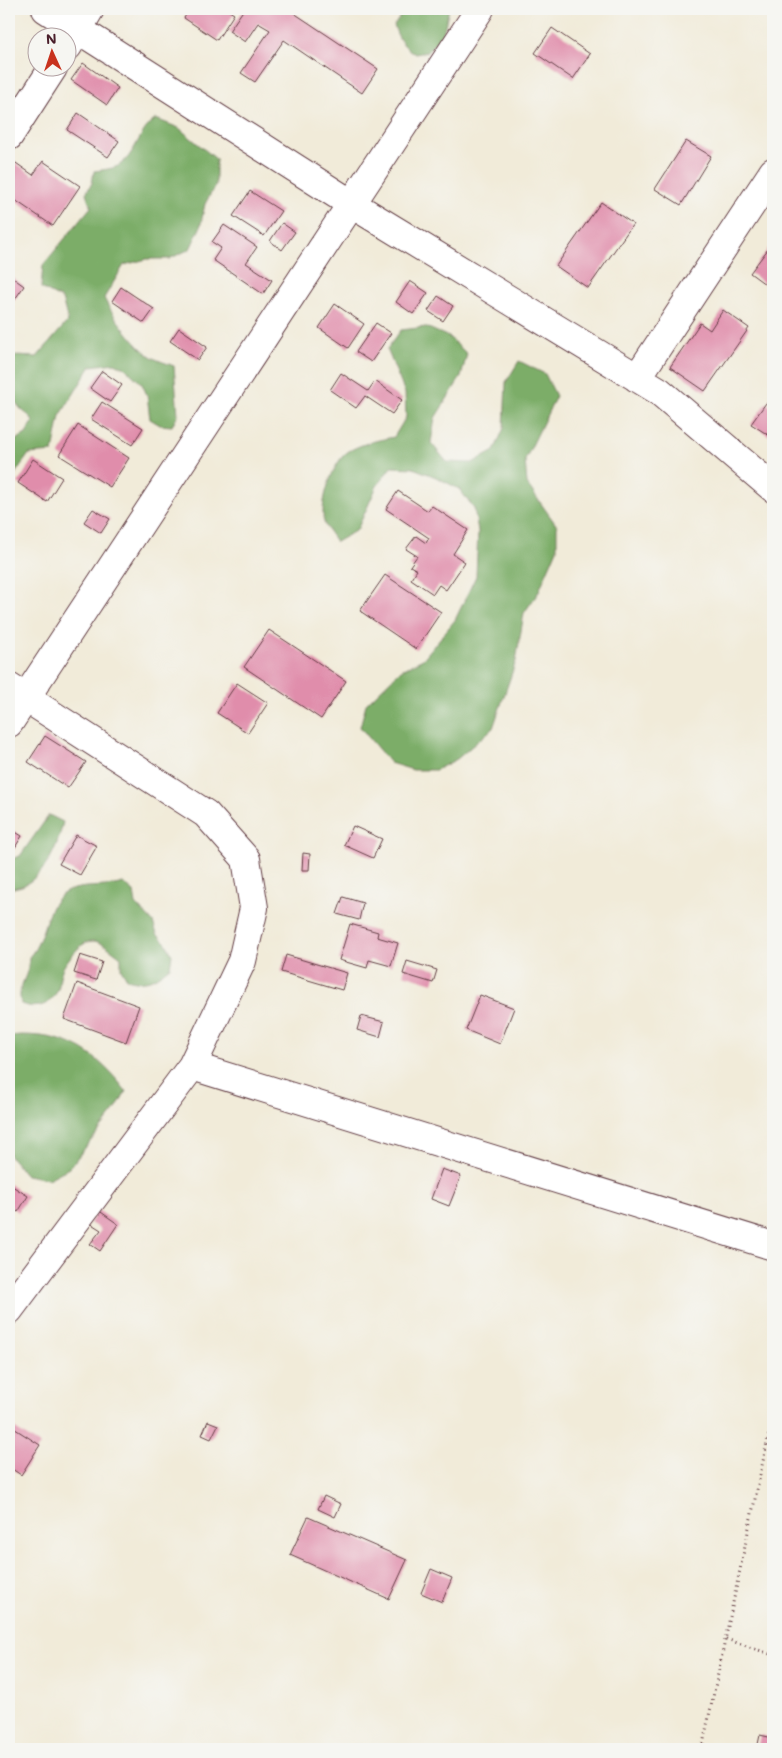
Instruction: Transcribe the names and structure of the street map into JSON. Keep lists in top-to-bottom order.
{
  "north": "top"
}
